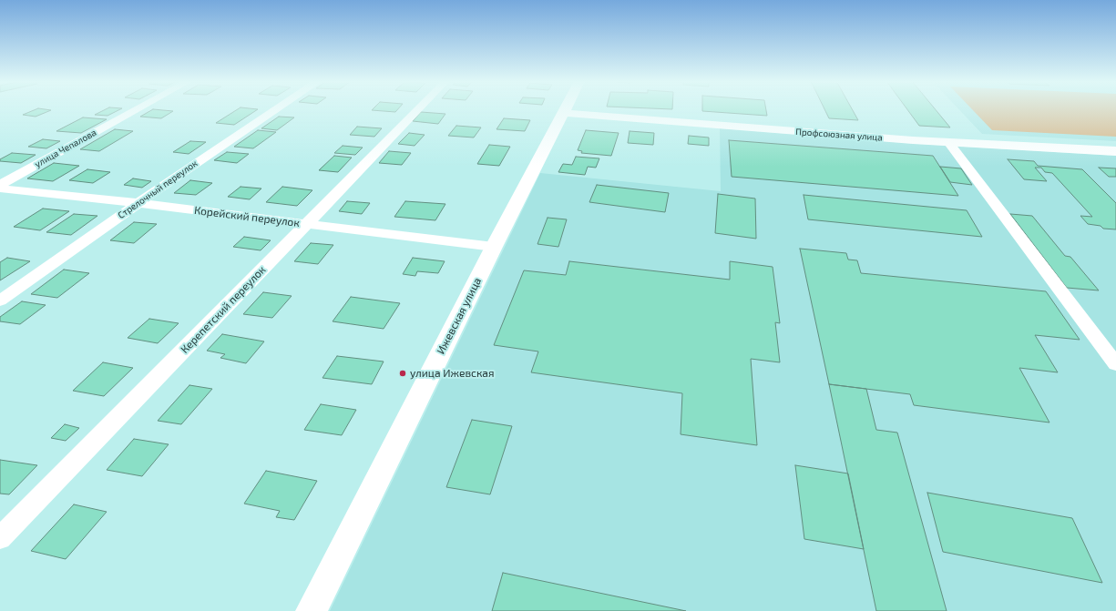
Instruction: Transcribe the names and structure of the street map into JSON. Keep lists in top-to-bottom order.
{
  "streets": {
    "main road": ["Профсоюзная улица", "Ижевская улица"],
    "street": [
      "улица Чепалова",
      "Стрелочный переулок",
      "Корейский переулок",
      "Керепетский переулок"
    ]
  },
  "crossings": [
    ["Профсоюзная улица", "Ижевская улица"],
    ["Стрелочный переулок", "Корейский переулок"],
    ["Корейский переулок", "Керепетский переулок"],
    ["Корейский переулок", "Ижевская улица"]
  ],
  "places": ["улица Ижевская"]
}
